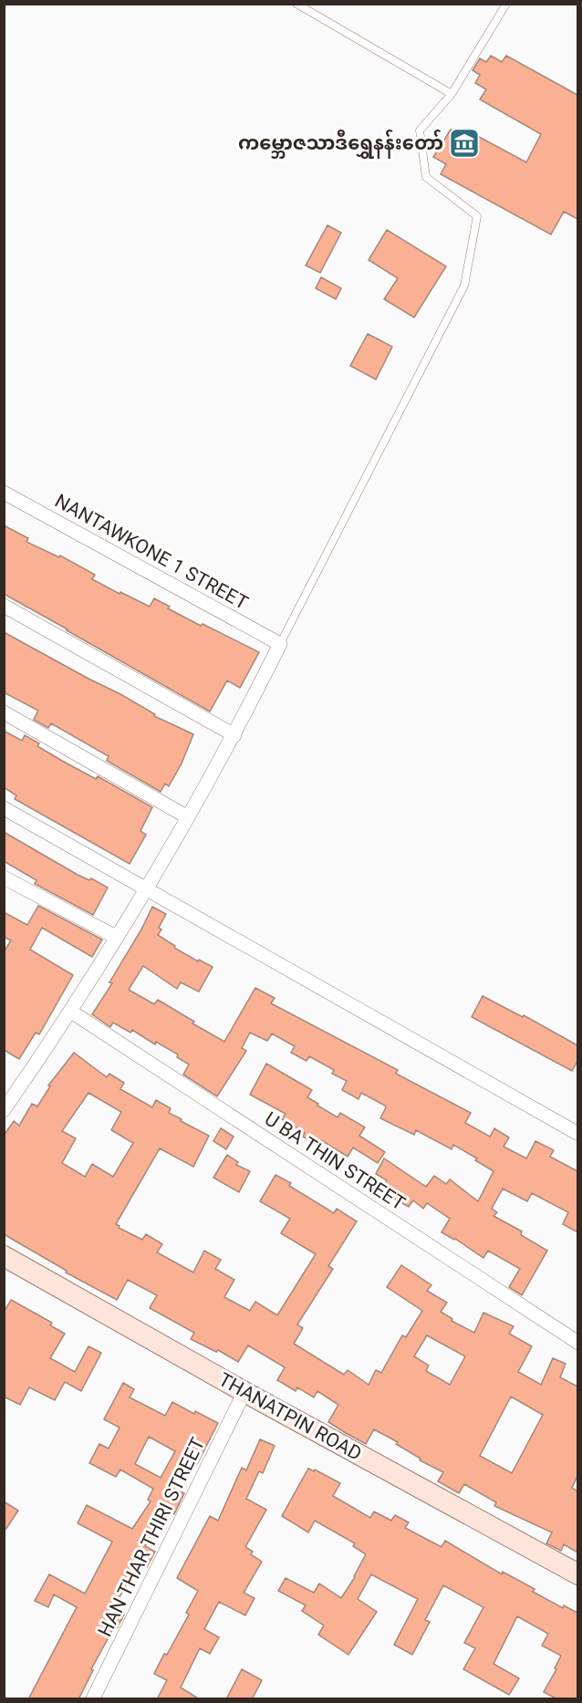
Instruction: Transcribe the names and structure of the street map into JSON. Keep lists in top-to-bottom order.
{
  "streets": {
    "main road": ["THANATPIN ROAD"],
    "street": ["NANTAWKONE 1 STREET", "U BA THIN STREET", "HAN THAR THIRI STREET"]
  },
  "crossings": [
    ["THANATPIN ROAD", "HAN THAR THIRI STREET"]
  ],
  "places": {
    "museum": ["ကမ္ဘောဇသာဒီရွှေနန်းတော်"]
  }
}
